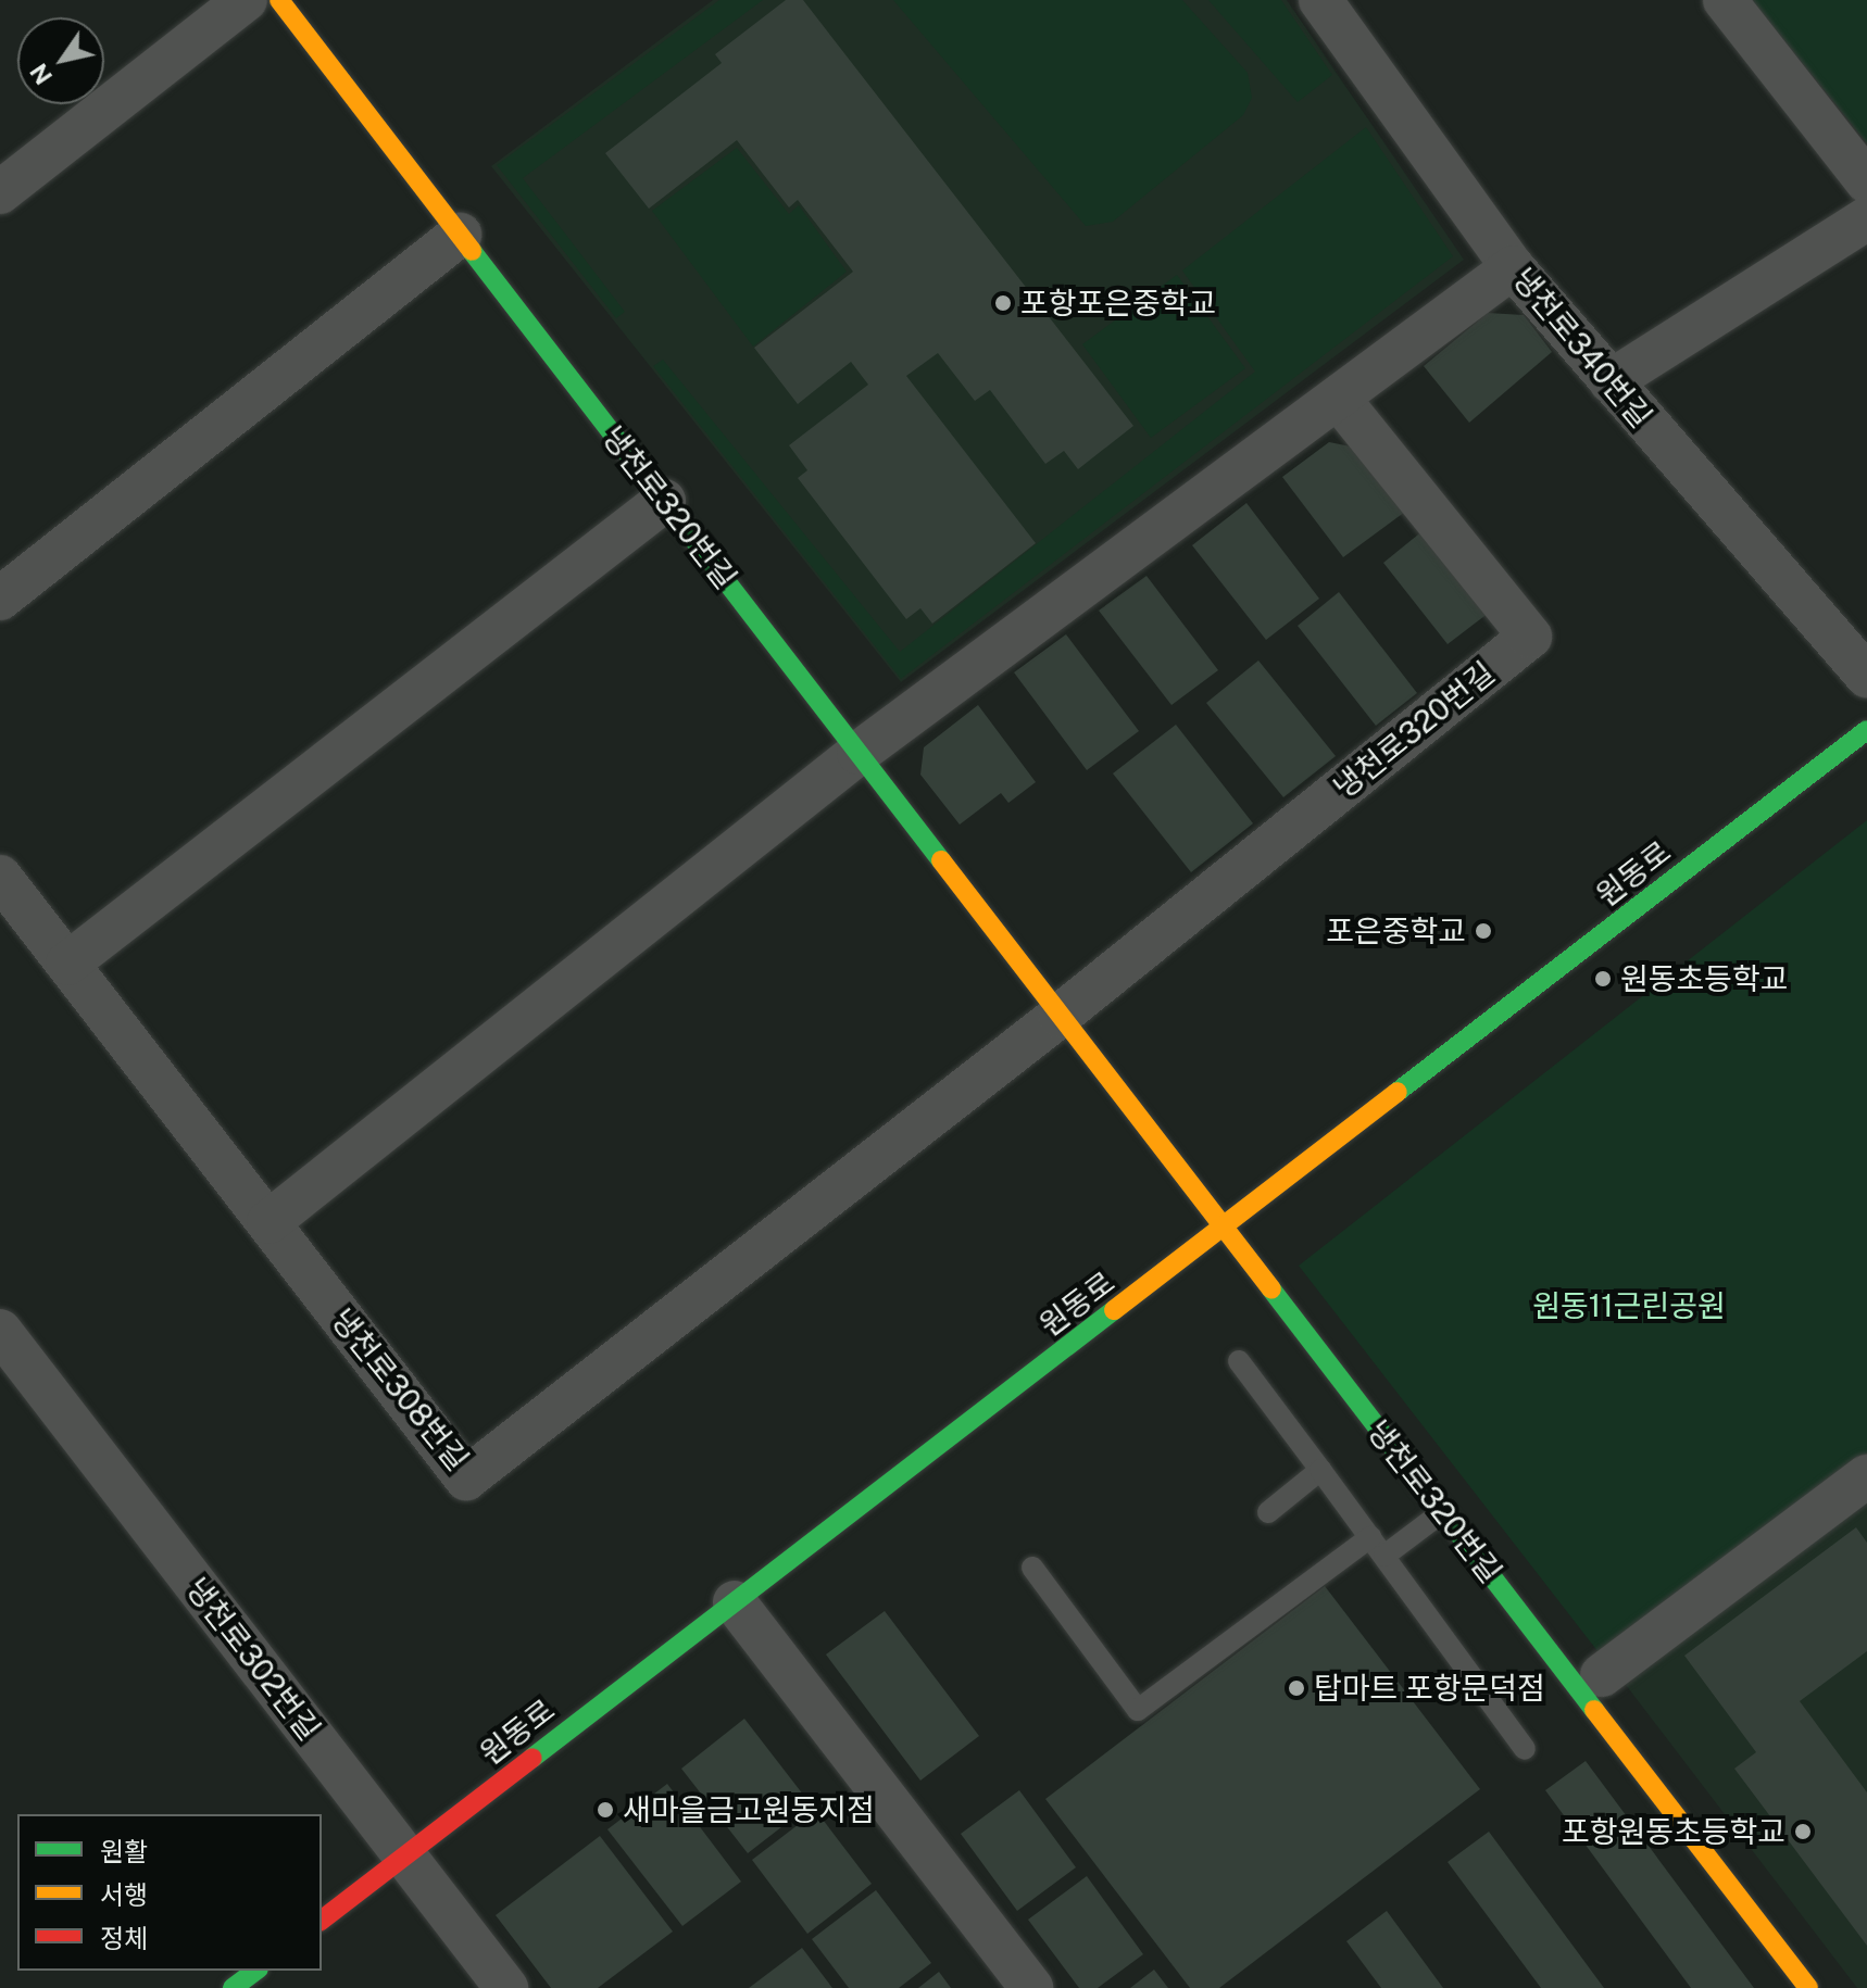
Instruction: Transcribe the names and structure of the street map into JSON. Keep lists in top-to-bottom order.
{
  "streets": {
    "street": [
      "냉천로340번길",
      "냉천로320번길",
      "원동로",
      "냉천로308번길",
      "냉천로302번길"
    ]
  },
  "crossings": [
    ["냉천로320번길", "원동로"],
    ["냉천로320번길", "냉천로308번길"],
    ["원동로", "냉천로302번길"]
  ],
  "parks": ["원동11근린공원"],
  "places": [
    "포항포은중학교",
    "포은중학교",
    "원동초등학교",
    "탑마트 포항문덕점",
    "새마을금고원동지점",
    "포항원동초등학교"
  ],
  "legend": ["원활", "서행", "정체"],
  "north": "bottom left"
}
